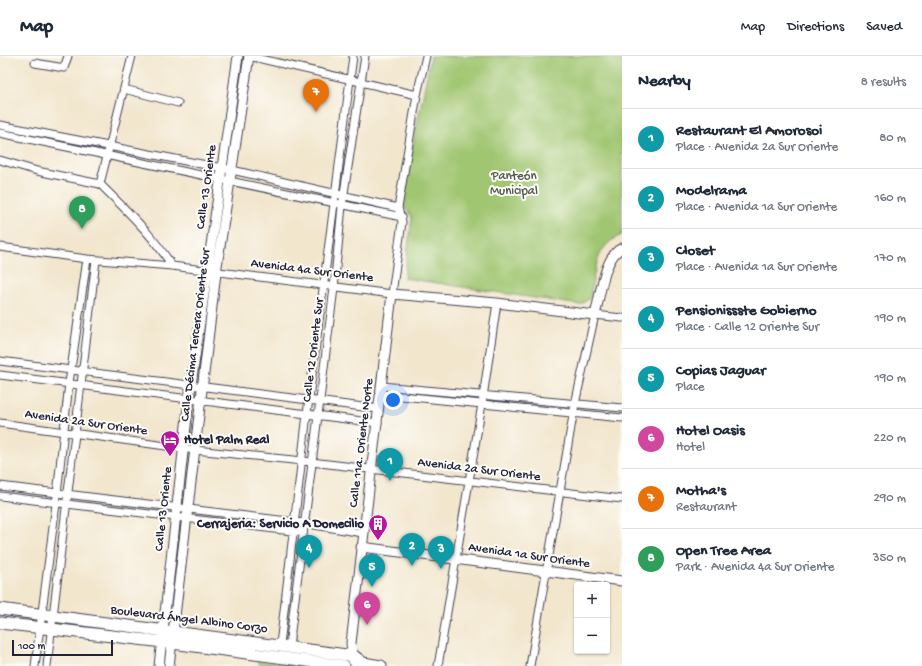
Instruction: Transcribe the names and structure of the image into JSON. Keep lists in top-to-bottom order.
{
  "streets": {
    "main road": ["Boulevard Ángel Albino Corzo"],
    "street": [
      "Calle 13 Oriente",
      "Avenida 4a Sur Oriente",
      "Calle Décima Tercera Oriente Sur",
      "Calle 12 Oriente Sur",
      "Avenida 2a Sur Oriente",
      "Calle 11a. Oriente Norte",
      "Avenida 1a Sur Oriente"
    ]
  },
  "crossings": [
    ["Calle 13 Oriente", "Avenida 4a Sur Oriente"],
    ["Calle 13 Oriente", "Calle Décima Tercera Oriente Sur"],
    ["Calle 13 Oriente", "Avenida 2a Sur Oriente"],
    ["Calle 13 Oriente", "Boulevard Ángel Albino Corzo"],
    ["Avenida 4a Sur Oriente", "Calle Décima Tercera Oriente Sur"],
    ["Avenida 4a Sur Oriente", "Calle 12 Oriente Sur"],
    ["Avenida 4a Sur Oriente", "Calle 11a. Oriente Norte"],
    ["Calle Décima Tercera Oriente Sur", "Avenida 2a Sur Oriente"],
    ["Calle Décima Tercera Oriente Sur", "Boulevard Ángel Albino Corzo"],
    ["Calle 12 Oriente Sur", "Avenida 2a Sur Oriente"],
    ["Calle 12 Oriente Sur", "Boulevard Ángel Albino Corzo"],
    ["Avenida 2a Sur Oriente", "Calle 11a. Oriente Norte"],
    ["Calle 11a. Oriente Norte", "Avenida 1a Sur Oriente"]
  ],
  "parks": ["Panteón Municipal"],
  "places": {
    "hotel": ["Hotel Palm Real"],
    "building": ["Cerrajeria: Servicio A Domecilio"]
  },
  "scale_bar": "100 m",
  "page": {
    "header": "Map",
    "nav": ["Map", "Directions", "Saved"],
    "heading": ["Nearby", "8 results"],
    "pins": [
      "7",
      "8",
      "1",
      "2",
      "4",
      "3",
      "5",
      "6"
    ],
    "list": [
      {
        "mark": "1",
        "name": "Restaurant El Amorosoi",
        "note": "Place · Avenida 2a Sur Oriente",
        "value": "80 m"
      },
      {
        "mark": "2",
        "name": "Modelrama",
        "note": "Place · Avenida 1a Sur Oriente",
        "value": "160 m"
      },
      {
        "mark": "3",
        "name": "Closet",
        "note": "Place · Avenida 1a Sur Oriente",
        "value": "170 m"
      },
      {
        "mark": "4",
        "name": "Pensionissste Gobierno",
        "note": "Place · Calle 12 Oriente Sur",
        "value": "190 m"
      },
      {
        "mark": "5",
        "name": "Copias Jaguar",
        "note": "Place",
        "value": "190 m"
      },
      {
        "mark": "6",
        "name": "Hotel Oasis",
        "note": "Hotel",
        "value": "220 m"
      },
      {
        "mark": "7",
        "name": "Motha's",
        "note": "Restaurant",
        "value": "290 m"
      },
      {
        "mark": "8",
        "name": "Open Tree Area",
        "note": "Park · Avenida 4a Sur Oriente",
        "value": "350 m"
      }
    ],
    "map_buttons": ["+", "−"],
    "scale": "100 m"
  }
}
